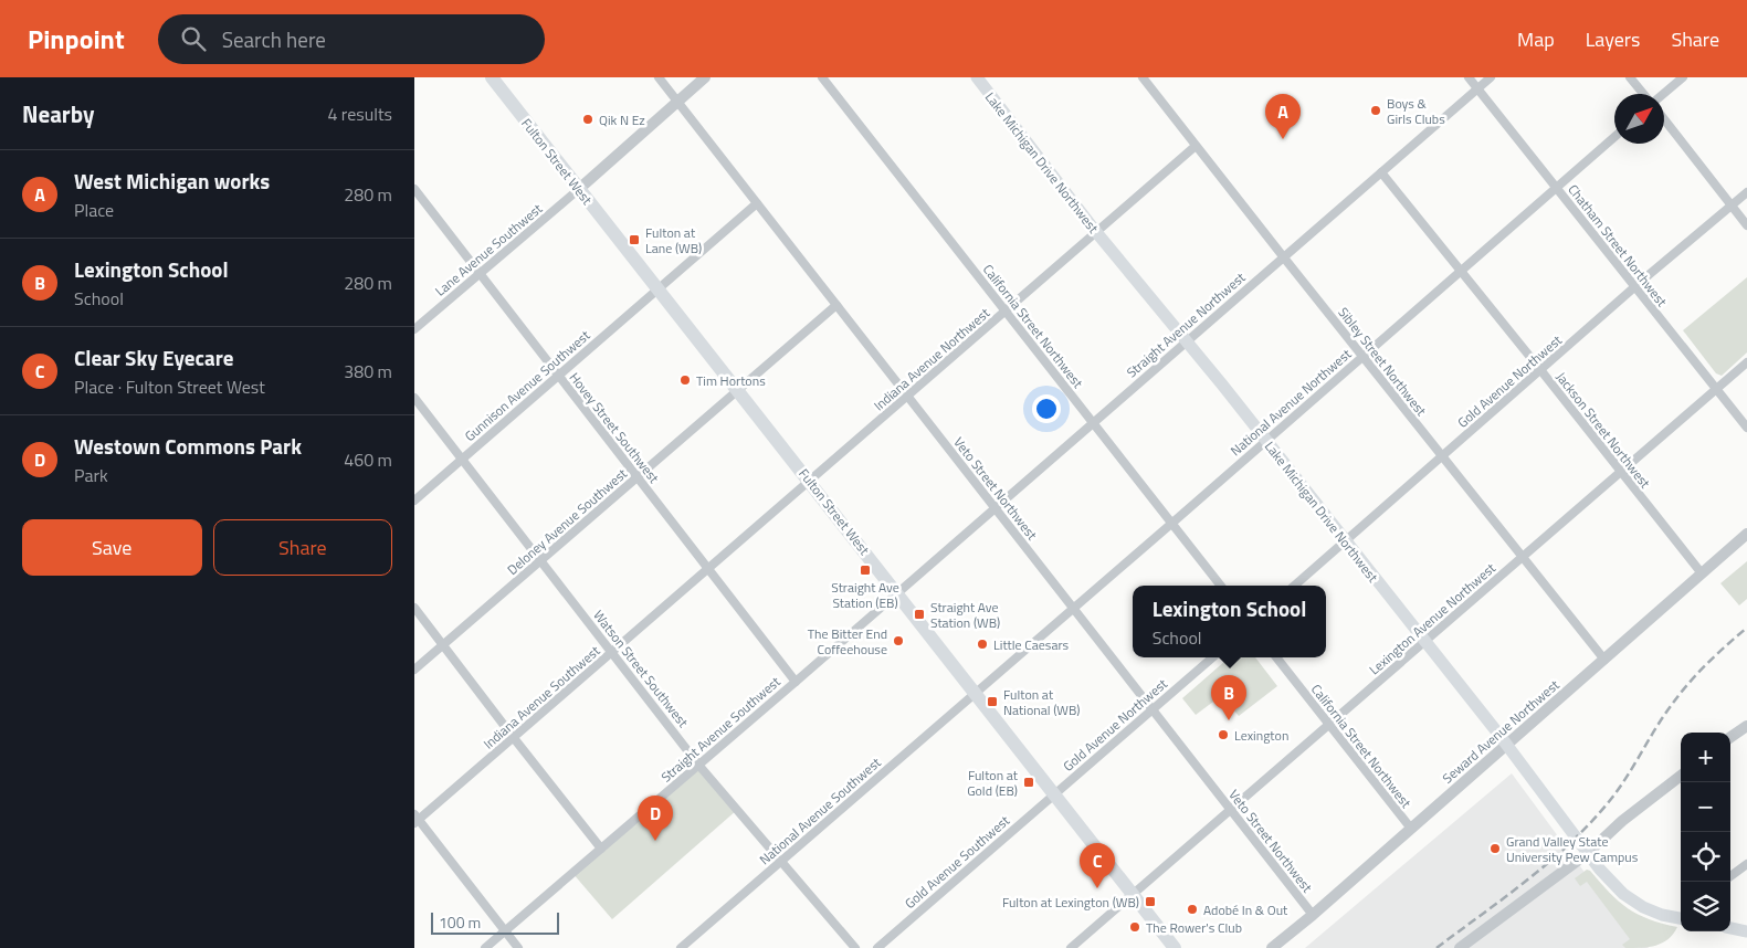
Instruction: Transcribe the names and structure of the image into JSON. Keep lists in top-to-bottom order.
{
  "streets": {
    "main road": ["Fulton Street West", "Lake Michigan Drive Northwest"],
    "street": [
      "Chatham Street Northwest",
      "Lane Avenue Southwest",
      "Straight Avenue Northwest",
      "California Street Northwest",
      "Indiana Avenue Northwest",
      "Sibley Street Northwest",
      "Gold Avenue Northwest",
      "Gunnison Avenue Southwest",
      "National Avenue Northwest",
      "Hovey Street Southwest",
      "Jackson Street Northwest",
      "Veto Street Northwest",
      "Deloney Avenue Southwest",
      "Lexington Avenue Northwest",
      "Watson Street Southwest",
      "Indiana Avenue Southwest",
      "Straight Avenue Southwest",
      "Seward Avenue Northwest",
      "National Avenue Southwest",
      "Gold Avenue Southwest"
    ]
  },
  "crossings": [
    ["Fulton Street West", "Lane Avenue Southwest"],
    ["Fulton Street West", "Straight Avenue Northwest"],
    ["Fulton Street West", "Indiana Avenue Northwest"],
    ["Fulton Street West", "Gold Avenue Northwest"],
    ["Fulton Street West", "Gunnison Avenue Southwest"],
    ["Fulton Street West", "National Avenue Northwest"],
    ["Fulton Street West", "Deloney Avenue Southwest"],
    ["Fulton Street West", "Lexington Avenue Northwest"],
    ["Fulton Street West", "Indiana Avenue Southwest"],
    ["Fulton Street West", "Straight Avenue Southwest"],
    ["Fulton Street West", "National Avenue Southwest"],
    ["Fulton Street West", "Gold Avenue Southwest"],
    ["Lake Michigan Drive Northwest", "Straight Avenue Northwest"],
    ["Lake Michigan Drive Northwest", "Indiana Avenue Northwest"],
    ["Lake Michigan Drive Northwest", "Gold Avenue Northwest"],
    ["Lake Michigan Drive Northwest", "National Avenue Northwest"],
    ["Lake Michigan Drive Northwest", "Lexington Avenue Northwest"],
    ["Lake Michigan Drive Northwest", "Seward Avenue Northwest"],
    ["Chatham Street Northwest", "Straight Avenue Northwest"],
    ["Chatham Street Northwest", "Gold Avenue Northwest"],
    ["Chatham Street Northwest", "National Avenue Northwest"],
    ["Chatham Street Northwest", "Lexington Avenue Northwest"],
    ["Lane Avenue Southwest", "Hovey Street Southwest"],
    ["Straight Avenue Northwest", "California Street Northwest"],
    ["Straight Avenue Northwest", "Sibley Street Northwest"],
    ["Straight Avenue Northwest", "Jackson Street Northwest"],
    ["Straight Avenue Northwest", "Veto Street Northwest"],
    ["Straight Avenue Northwest", "Straight Avenue Southwest"],
    ["California Street Northwest", "Indiana Avenue Northwest"],
    ["California Street Northwest", "National Avenue Northwest"],
    ["California Street Northwest", "Lexington Avenue Northwest"],
    ["California Street Northwest", "Seward Avenue Northwest"],
    ["Indiana Avenue Northwest", "Sibley Street Northwest"],
    ["Indiana Avenue Northwest", "Veto Street Northwest"],
    ["Indiana Avenue Northwest", "Indiana Avenue Southwest"],
    ["Sibley Street Northwest", "Gold Avenue Northwest"],
    ["Sibley Street Northwest", "National Avenue Northwest"],
    ["Sibley Street Northwest", "Lexington Avenue Northwest"],
    ["Sibley Street Northwest", "Seward Avenue Northwest"],
    ["Gold Avenue Northwest", "Jackson Street Northwest"],
    ["Gold Avenue Northwest", "Veto Street Northwest"],
    ["Gold Avenue Northwest", "Gold Avenue Southwest"],
    ["Gunnison Avenue Southwest", "Hovey Street Southwest"],
    ["Gunnison Avenue Southwest", "Veto Street Northwest"],
    ["Gunnison Avenue Southwest", "Watson Street Southwest"],
    ["National Avenue Northwest", "Jackson Street Northwest"],
    ["National Avenue Northwest", "Veto Street Northwest"],
    ["National Avenue Northwest", "National Avenue Southwest"],
    ["Hovey Street Southwest", "Deloney Avenue Southwest"],
    ["Hovey Street Southwest", "Indiana Avenue Southwest"],
    ["Hovey Street Southwest", "Straight Avenue Southwest"],
    ["Jackson Street Northwest", "Lexington Avenue Northwest"],
    ["Jackson Street Northwest", "Seward Avenue Northwest"],
    ["Veto Street Northwest", "Deloney Avenue Southwest"],
    ["Veto Street Northwest", "Lexington Avenue Northwest"],
    ["Veto Street Northwest", "Seward Avenue Northwest"],
    ["Deloney Avenue Southwest", "Watson Street Southwest"],
    ["Watson Street Southwest", "Indiana Avenue Southwest"],
    ["Watson Street Southwest", "Straight Avenue Southwest"],
    ["Watson Street Southwest", "National Avenue Southwest"]
  ],
  "places": {
    "other": [
      "Boys & Girls Clubs",
      "Qik N Ez",
      "Tim Hortons",
      "The Bitter End Coffeehouse",
      "Little Caesars",
      "Lexington",
      "Grand Valley State University Pew Campus",
      "Adobé In & Out",
      "The Rower's Club"
    ],
    "transit": [
      "Fulton at Lane (WB)",
      "Straight Ave Station (EB)",
      "Straight Ave Station (WB)",
      "Fulton at National (WB)",
      "Fulton at Gold (EB)",
      "Fulton at Lexington (WB)"
    ]
  },
  "scale_bar": "100 m",
  "north": "top right",
  "page": {
    "header": "Pinpoint",
    "search": "Search here",
    "nav": ["Map", "Layers", "Share"],
    "heading": ["Nearby", "4 results"],
    "pins": [
      "A",
      "B",
      "D",
      "C"
    ],
    "list": [
      {
        "mark": "A",
        "name": "West Michigan works",
        "note": "Place",
        "value": "280 m"
      },
      {
        "mark": "B",
        "name": "Lexington School",
        "note": "School",
        "value": "280 m"
      },
      {
        "mark": "C",
        "name": "Clear Sky Eyecare",
        "note": "Place · Fulton Street West",
        "value": "380 m"
      },
      {
        "mark": "D",
        "name": "Westown Commons Park",
        "note": "Park",
        "value": "460 m"
      }
    ],
    "buttons": ["Save", "Share"],
    "popup": ["Lexington School", "School"],
    "map_buttons": ["+", "−"],
    "scale": "100 m"
  }
}
